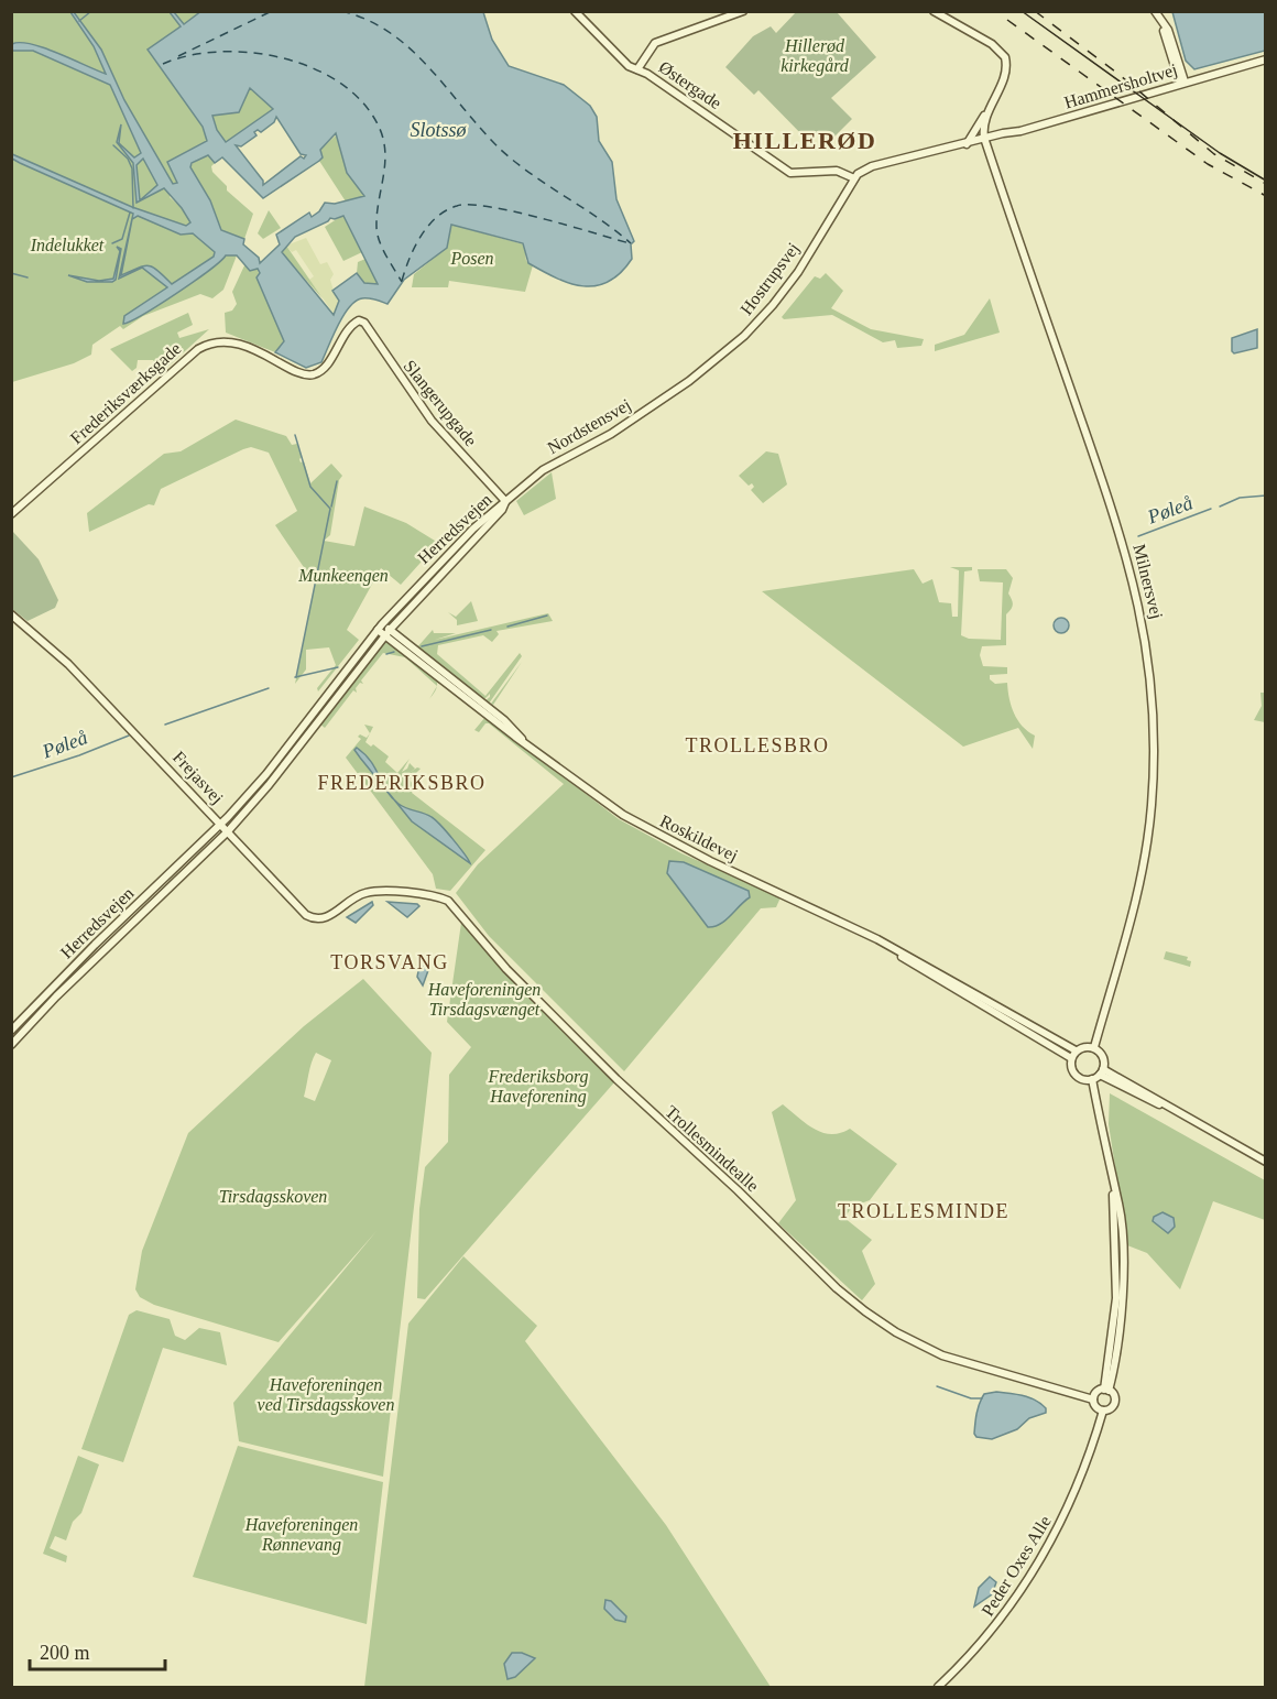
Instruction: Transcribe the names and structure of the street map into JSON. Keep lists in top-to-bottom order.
{
  "streets": {
    "street": [
      "Østergade",
      "Hammersholtvej",
      "Hostrupsvej",
      "Frederiksværksgade",
      "Slangerupgade",
      "Nordstensvej",
      "Herredsvejen",
      "Milnersvej",
      "Frejasvej",
      "Roskildevej",
      "Trollesmindealle",
      "Peder Oxes Alle"
    ]
  },
  "crossings": [
    ["Østergade", "Hammersholtvej"],
    ["Østergade", "Hostrupsvej"],
    ["Hammersholtvej", "Hostrupsvej"],
    ["Hammersholtvej", "Milnersvej"],
    ["Hostrupsvej", "Nordstensvej"],
    ["Frederiksværksgade", "Slangerupgade"],
    ["Slangerupgade", "Nordstensvej"],
    ["Slangerupgade", "Herredsvejen"],
    ["Nordstensvej", "Herredsvejen"],
    ["Herredsvejen", "Frejasvej"],
    ["Herredsvejen", "Roskildevej"],
    ["Milnersvej", "Roskildevej"],
    ["Frejasvej", "Trollesmindealle"]
  ],
  "districts": [
    "HILLERØD",
    "TROLLESBRO",
    "FREDERIKSBRO",
    "TORSVANG",
    "TROLLESMINDE"
  ],
  "water": ["Slotssø", "Pøleå"],
  "parks": [
    "Hillerød kirkegård",
    "Indelukket",
    "Posen",
    "Munkeengen",
    "Haveforeningen Tirsdagsvænget",
    "Frederiksborg Haveforening",
    "Tirsdagsskoven",
    "Haveforeningen ved Tirsdagsskoven",
    "Haveforeningen Rønnevang"
  ],
  "scale_bar": "200 m"
}
